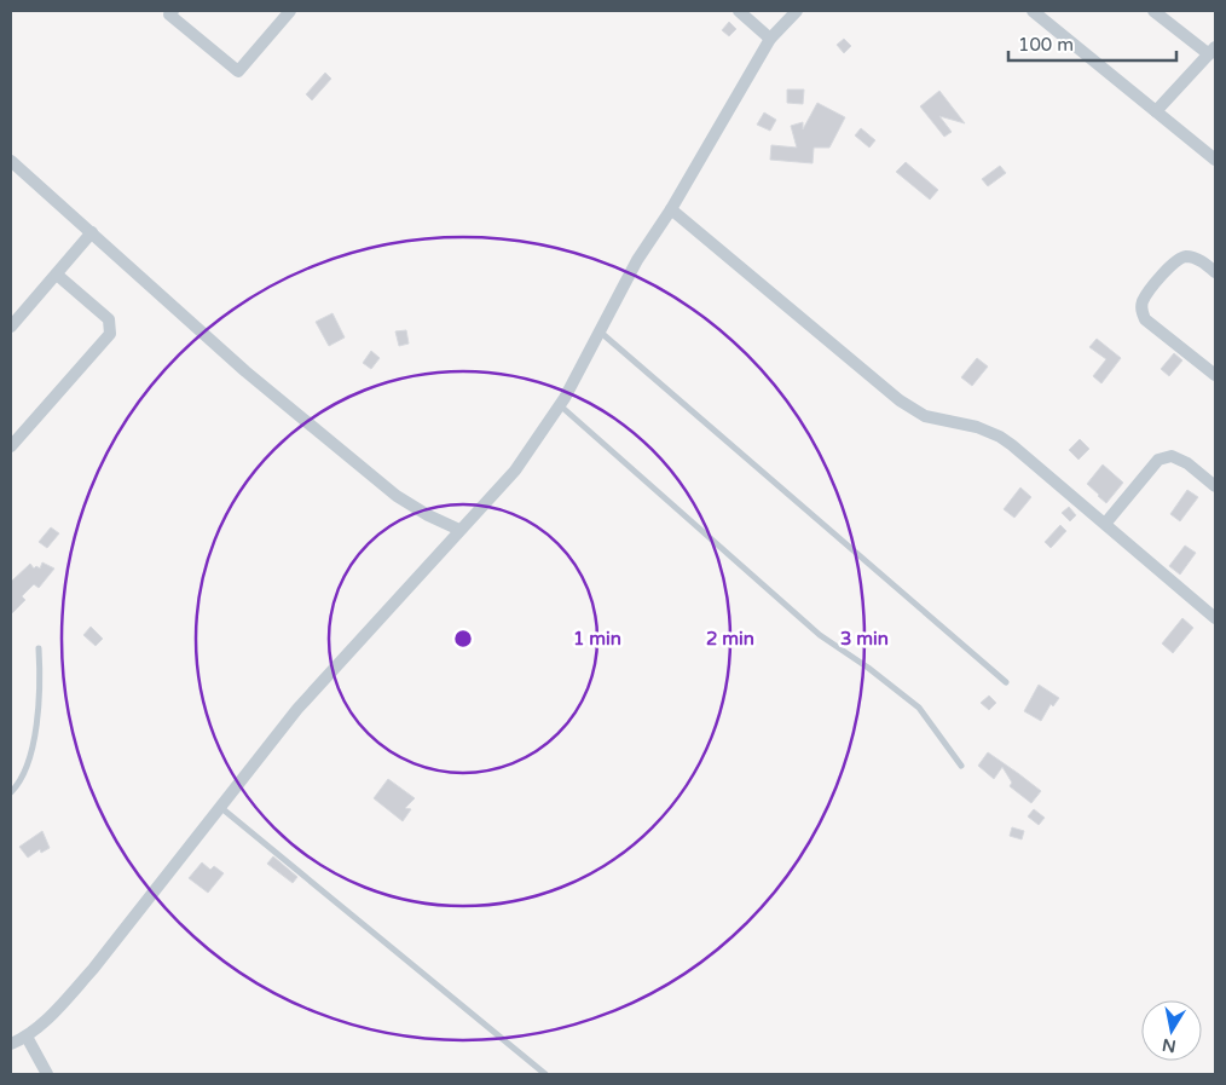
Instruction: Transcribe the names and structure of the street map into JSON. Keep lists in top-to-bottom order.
{
  "scale_bar": "100 m",
  "north": "bottom",
  "rings": ["1 min", "2 min", "3 min"]
}
